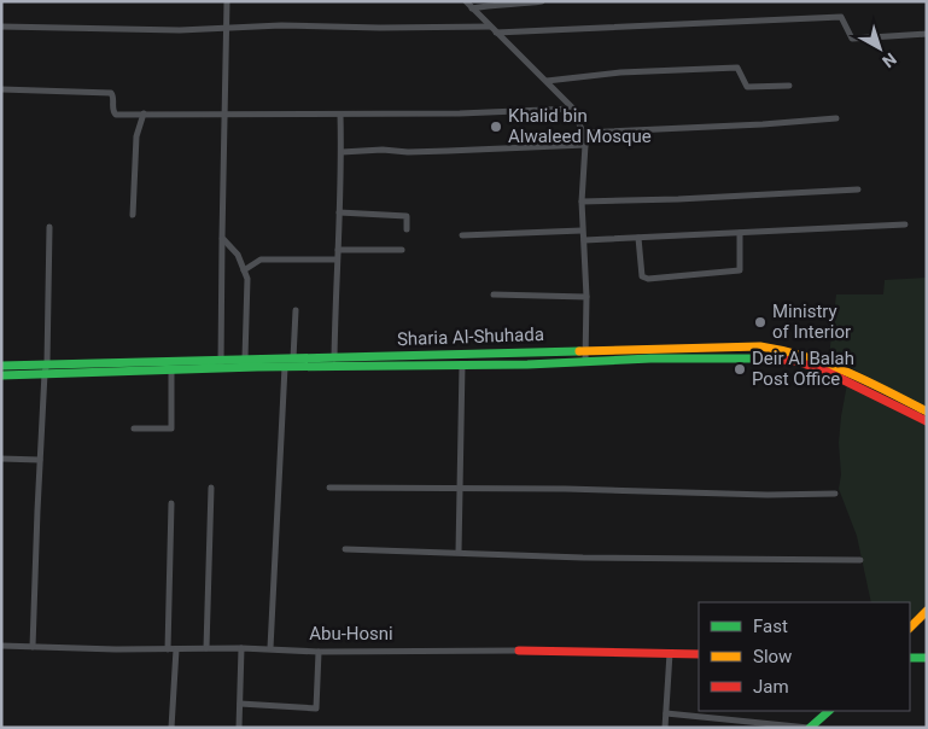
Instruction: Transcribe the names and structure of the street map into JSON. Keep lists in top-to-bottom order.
{
  "streets": {
    "main road": ["Sharia Al-Shuhada", "Abu-Hosni"]
  },
  "places": ["Khalid bin Alwaleed Mosque", "Ministry of Interior", "Deir Al Balah Post Office"],
  "legend": ["Fast", "Slow", "Jam"],
  "north": "bottom right"
}
